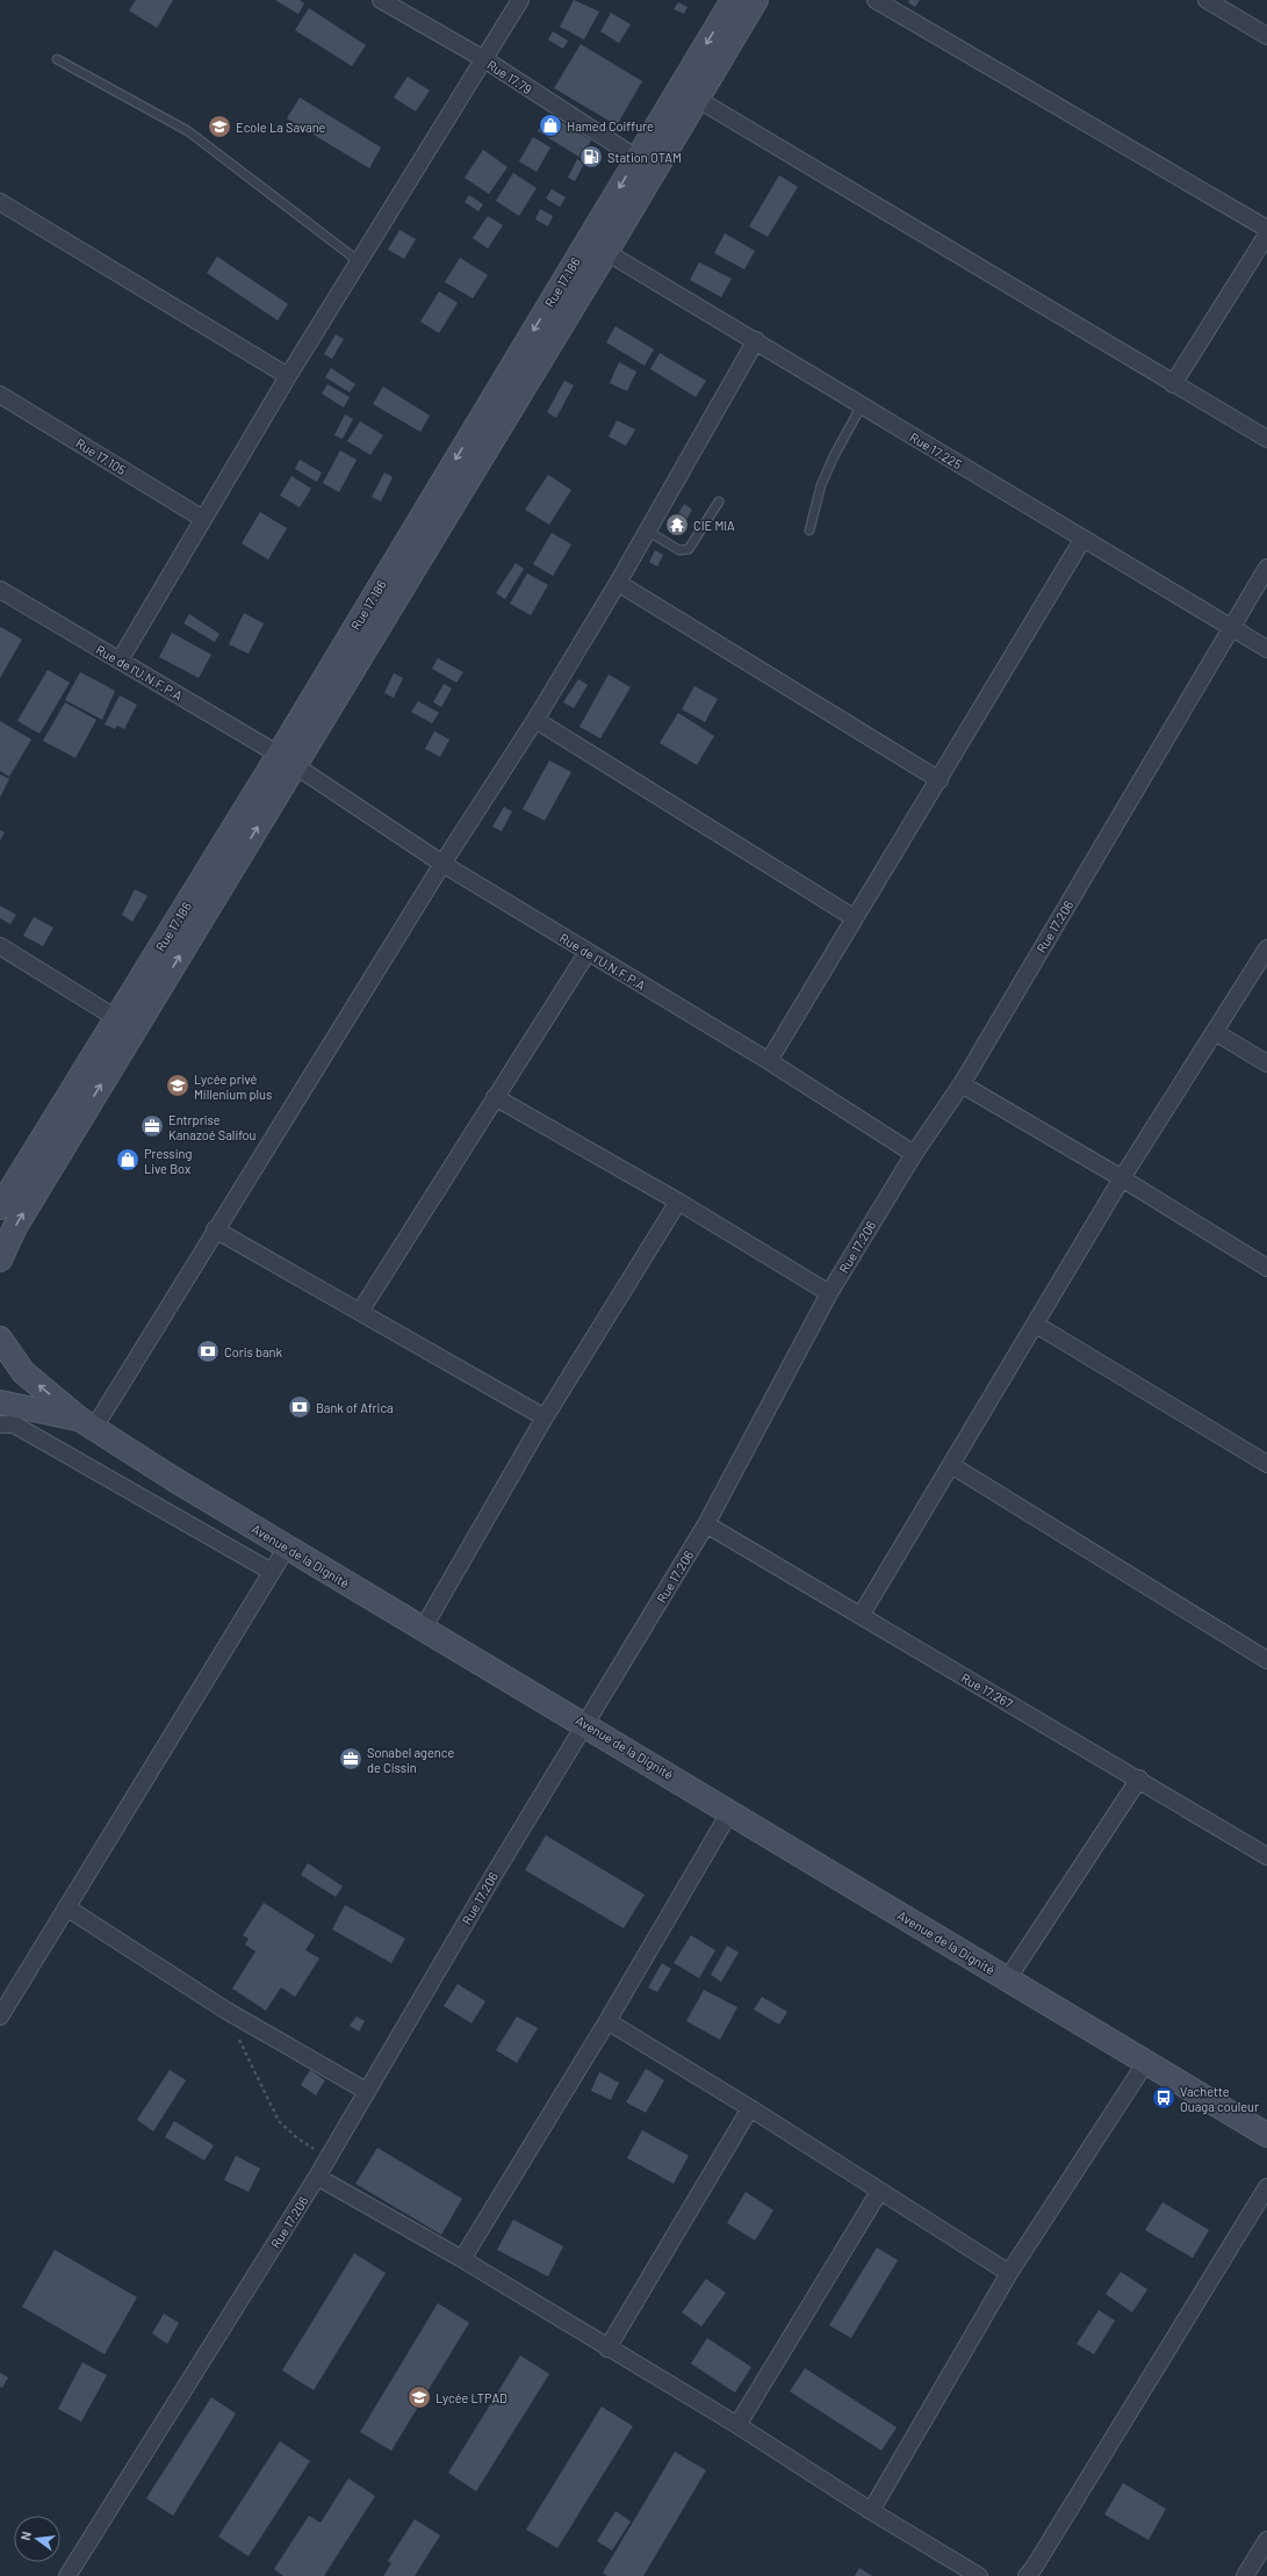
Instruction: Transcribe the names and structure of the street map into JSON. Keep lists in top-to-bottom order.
{
  "streets": {
    "main road": ["Rue 17.186", "Avenue de la Dignité"],
    "street": [
      "Rue 17.79",
      "Rue 17.225",
      "Rue 17.105",
      "Rue de l'U.N.F.P.A",
      "Rue 17.206",
      "Rue 17.267"
    ]
  },
  "crossings": [
    ["Rue 17.79", "Rue 17.186"],
    ["Rue 17.186", "Rue de l'U.N.F.P.A"],
    ["Rue 17.225", "Rue 17.206"],
    ["Rue de l'U.N.F.P.A", "Rue 17.206"],
    ["Rue 17.206", "Avenue de la Dignité"],
    ["Rue 17.206", "Rue 17.267"]
  ],
  "places": {
    "shop": ["Hamed Coiffure", "Pressing Live Box"],
    "school or university": ["Ecole La Savane", "Lycée privé Millenium plus", "Lycée LTPAD"],
    "fuel station": ["Station OTAM"],
    "temple": ["CIE MIA"],
    "office": ["Entrprise Kanazoé Salifou", "Sonabel agence de Cissin"],
    "bank": ["Coris bank", "Bank of Africa"],
    "bus stop": ["Vachette Ouaga couleur"]
  },
  "north": "left"
}
